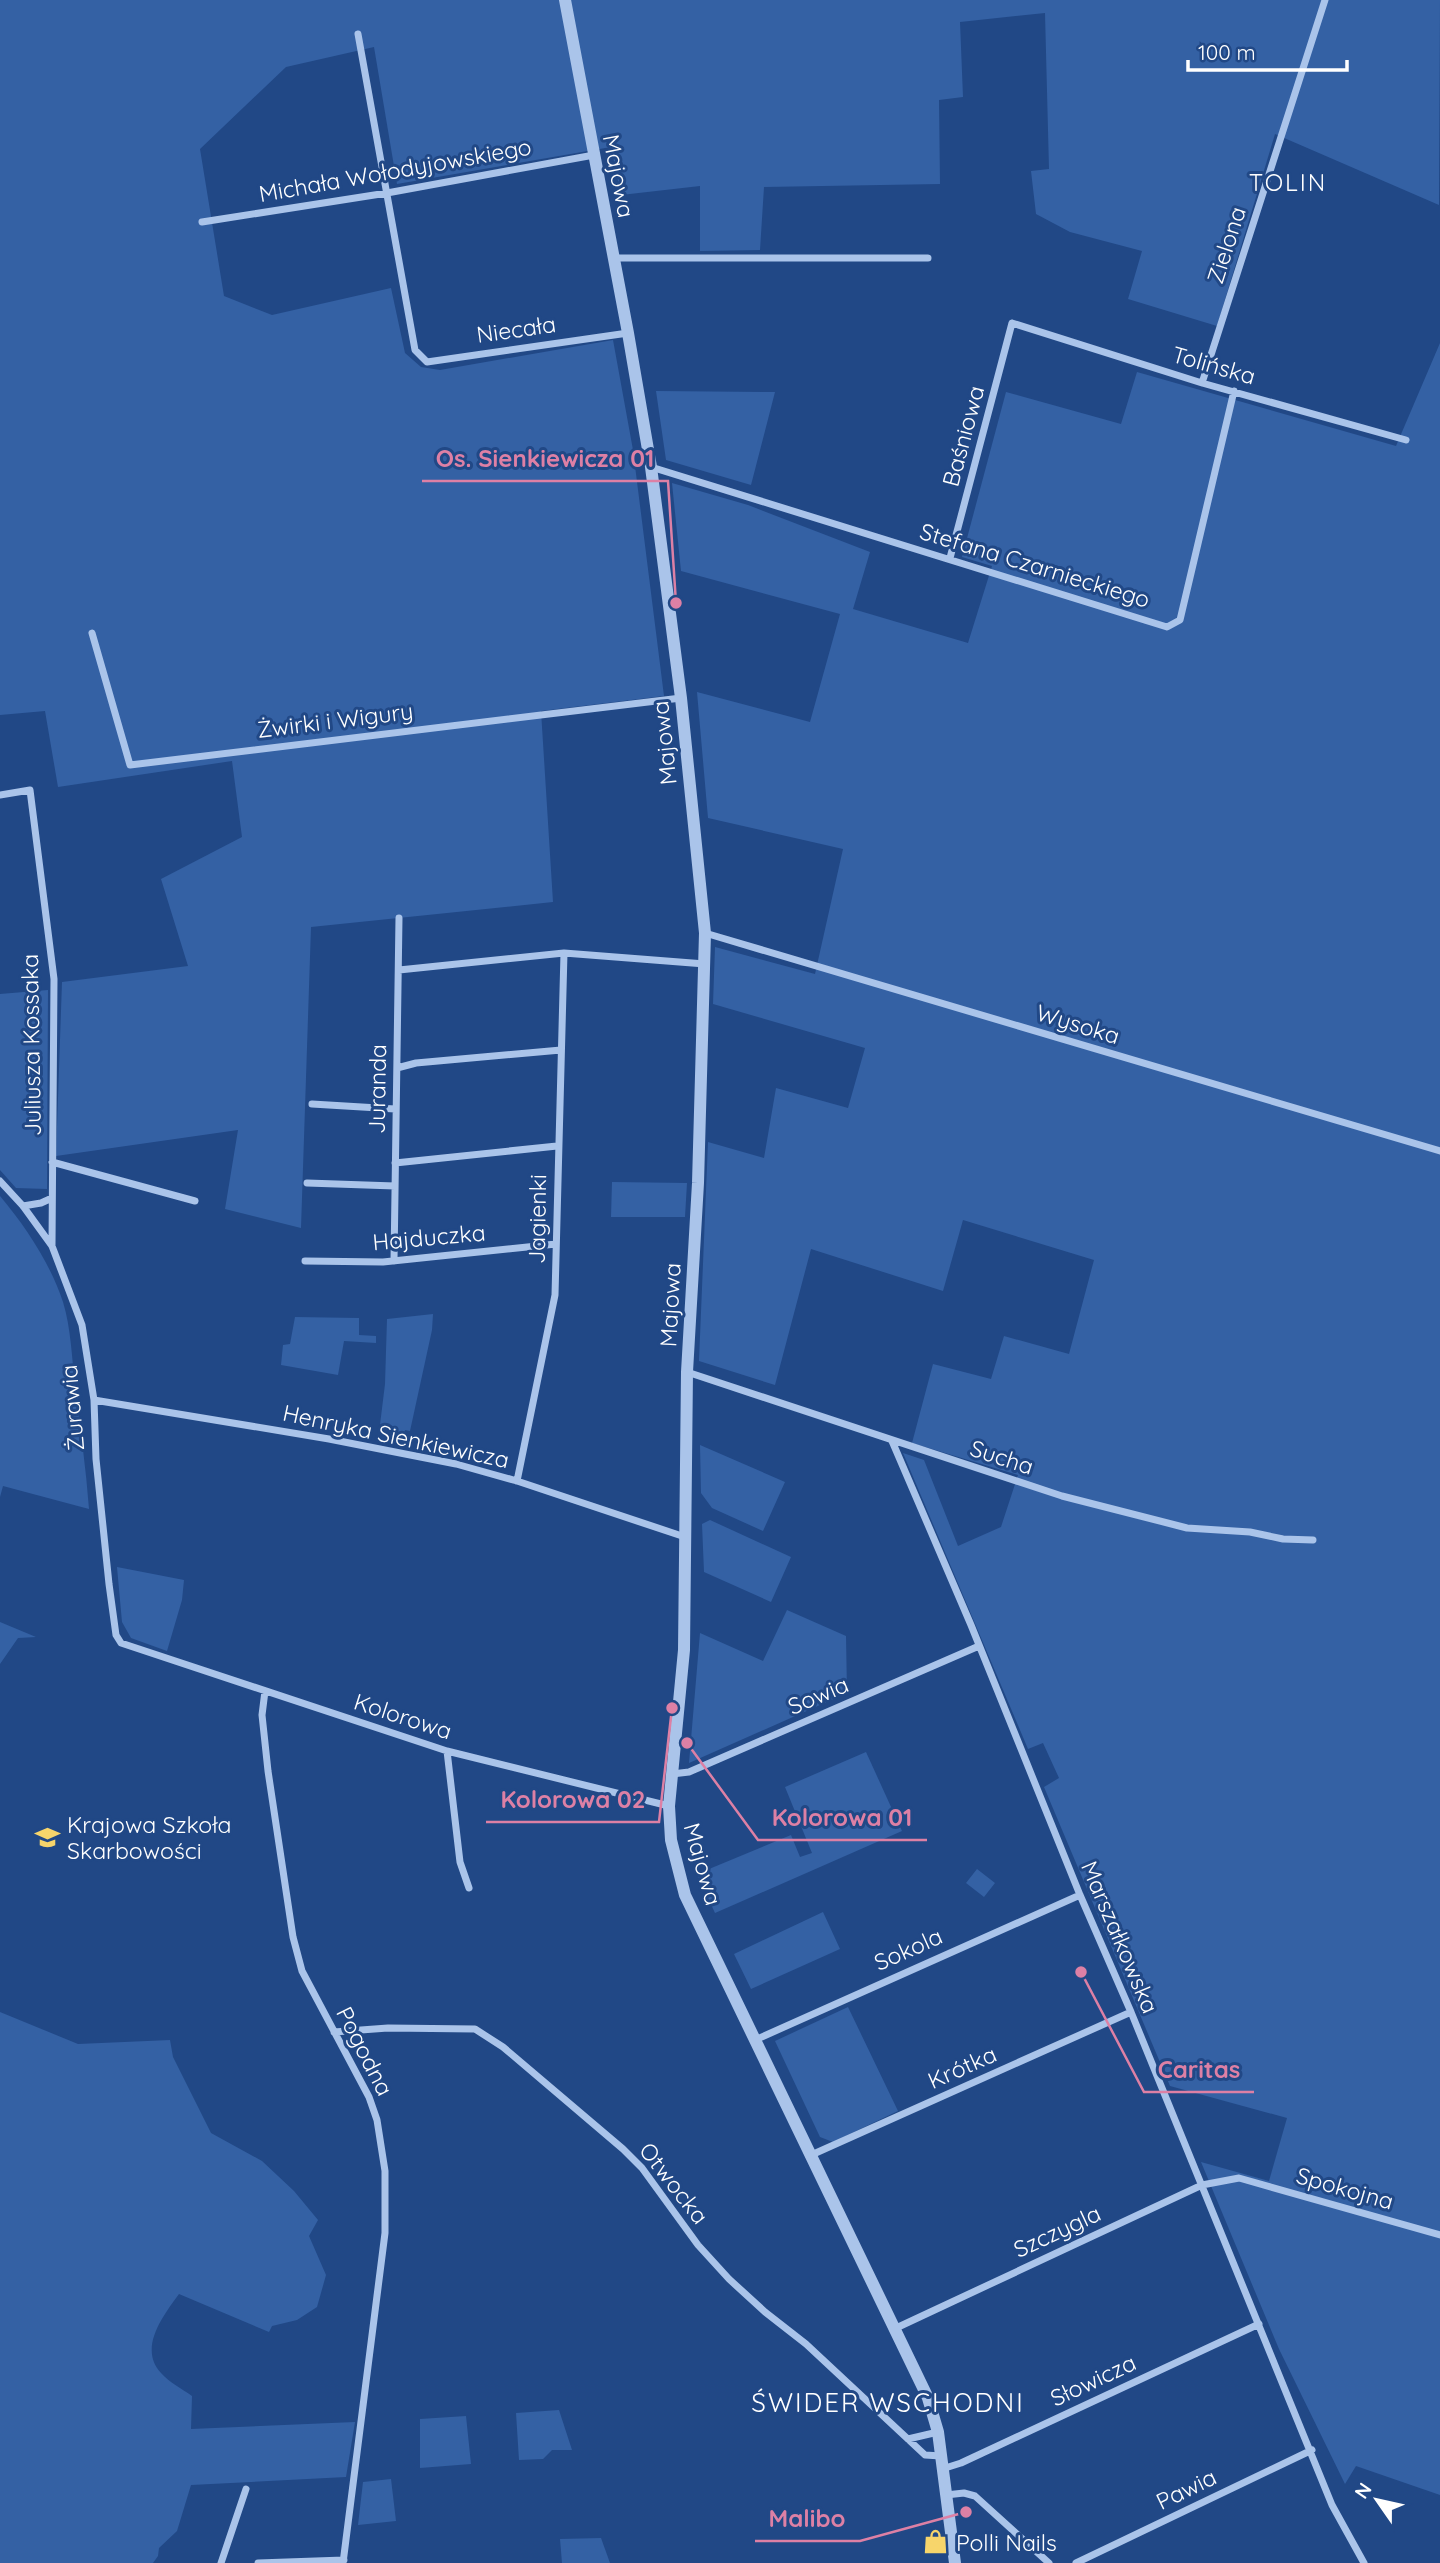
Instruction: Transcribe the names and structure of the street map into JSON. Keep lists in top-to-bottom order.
{
  "streets": {
    "street": [
      "Michała Wołodyjowskiego",
      "Majowa",
      "Zielona",
      "Niecała",
      "Tolińska",
      "Baśniowa",
      "Stefana Czarnieckiego",
      "Żwirki i Wigury",
      "Wysoka",
      "Juliusza Kossaka",
      "Juranda",
      "Jagienki",
      "Hajduczka",
      "Żurawia",
      "Henryka Sienkiewicza",
      "Sucha",
      "Sowia",
      "Kolorowa",
      "Marszałkowska",
      "Sokola",
      "Pogodna",
      "Krótka",
      "Otwocka",
      "Spokojna",
      "Szczygla",
      "Słowicza",
      "Pawia"
    ]
  },
  "crossings": [
    ["Michała Wołodyjowskiego", "Majowa"],
    ["Michała Wołodyjowskiego", "Niecała"],
    ["Majowa", "Niecała"],
    ["Majowa", "Stefana Czarnieckiego"],
    ["Majowa", "Żwirki i Wigury"],
    ["Majowa", "Wysoka"],
    ["Majowa", "Henryka Sienkiewicza"],
    ["Majowa", "Sucha"],
    ["Majowa", "Sowia"],
    ["Majowa", "Kolorowa"],
    ["Majowa", "Sokola"],
    ["Majowa", "Krótka"],
    ["Majowa", "Otwocka"],
    ["Majowa", "Szczygla"],
    ["Majowa", "Słowicza"],
    ["Zielona", "Tolińska"],
    ["Tolińska", "Baśniowa"],
    ["Tolińska", "Stefana Czarnieckiego"],
    ["Baśniowa", "Stefana Czarnieckiego"],
    ["Juliusza Kossaka", "Żurawia"],
    ["Juranda", "Hajduczka"],
    ["Jagienki", "Hajduczka"],
    ["Jagienki", "Henryka Sienkiewicza"],
    ["Żurawia", "Henryka Sienkiewicza"],
    ["Żurawia", "Kolorowa"],
    ["Sucha", "Marszałkowska"],
    ["Sowia", "Marszałkowska"],
    ["Kolorowa", "Pogodna"],
    ["Marszałkowska", "Sokola"],
    ["Marszałkowska", "Krótka"],
    ["Marszałkowska", "Szczygla"],
    ["Marszałkowska", "Słowicza"],
    ["Marszałkowska", "Pawia"],
    ["Pogodna", "Otwocka"],
    ["Otwocka", "Słowicza"],
    ["Spokojna", "Szczygla"]
  ],
  "districts": ["TOLIN", "ŚWIDER WSCHODNI"],
  "places": {
    "other": [
      "Os. Sienkiewicza 01",
      "Kolorowa 02",
      "Kolorowa 01",
      "Caritas",
      "Malibo"
    ],
    "school or university": ["Krajowa Szkoła Skarbowości"],
    "shop": ["Polli Nails"]
  },
  "scale_bar": "100 m",
  "north": "top left"
}
